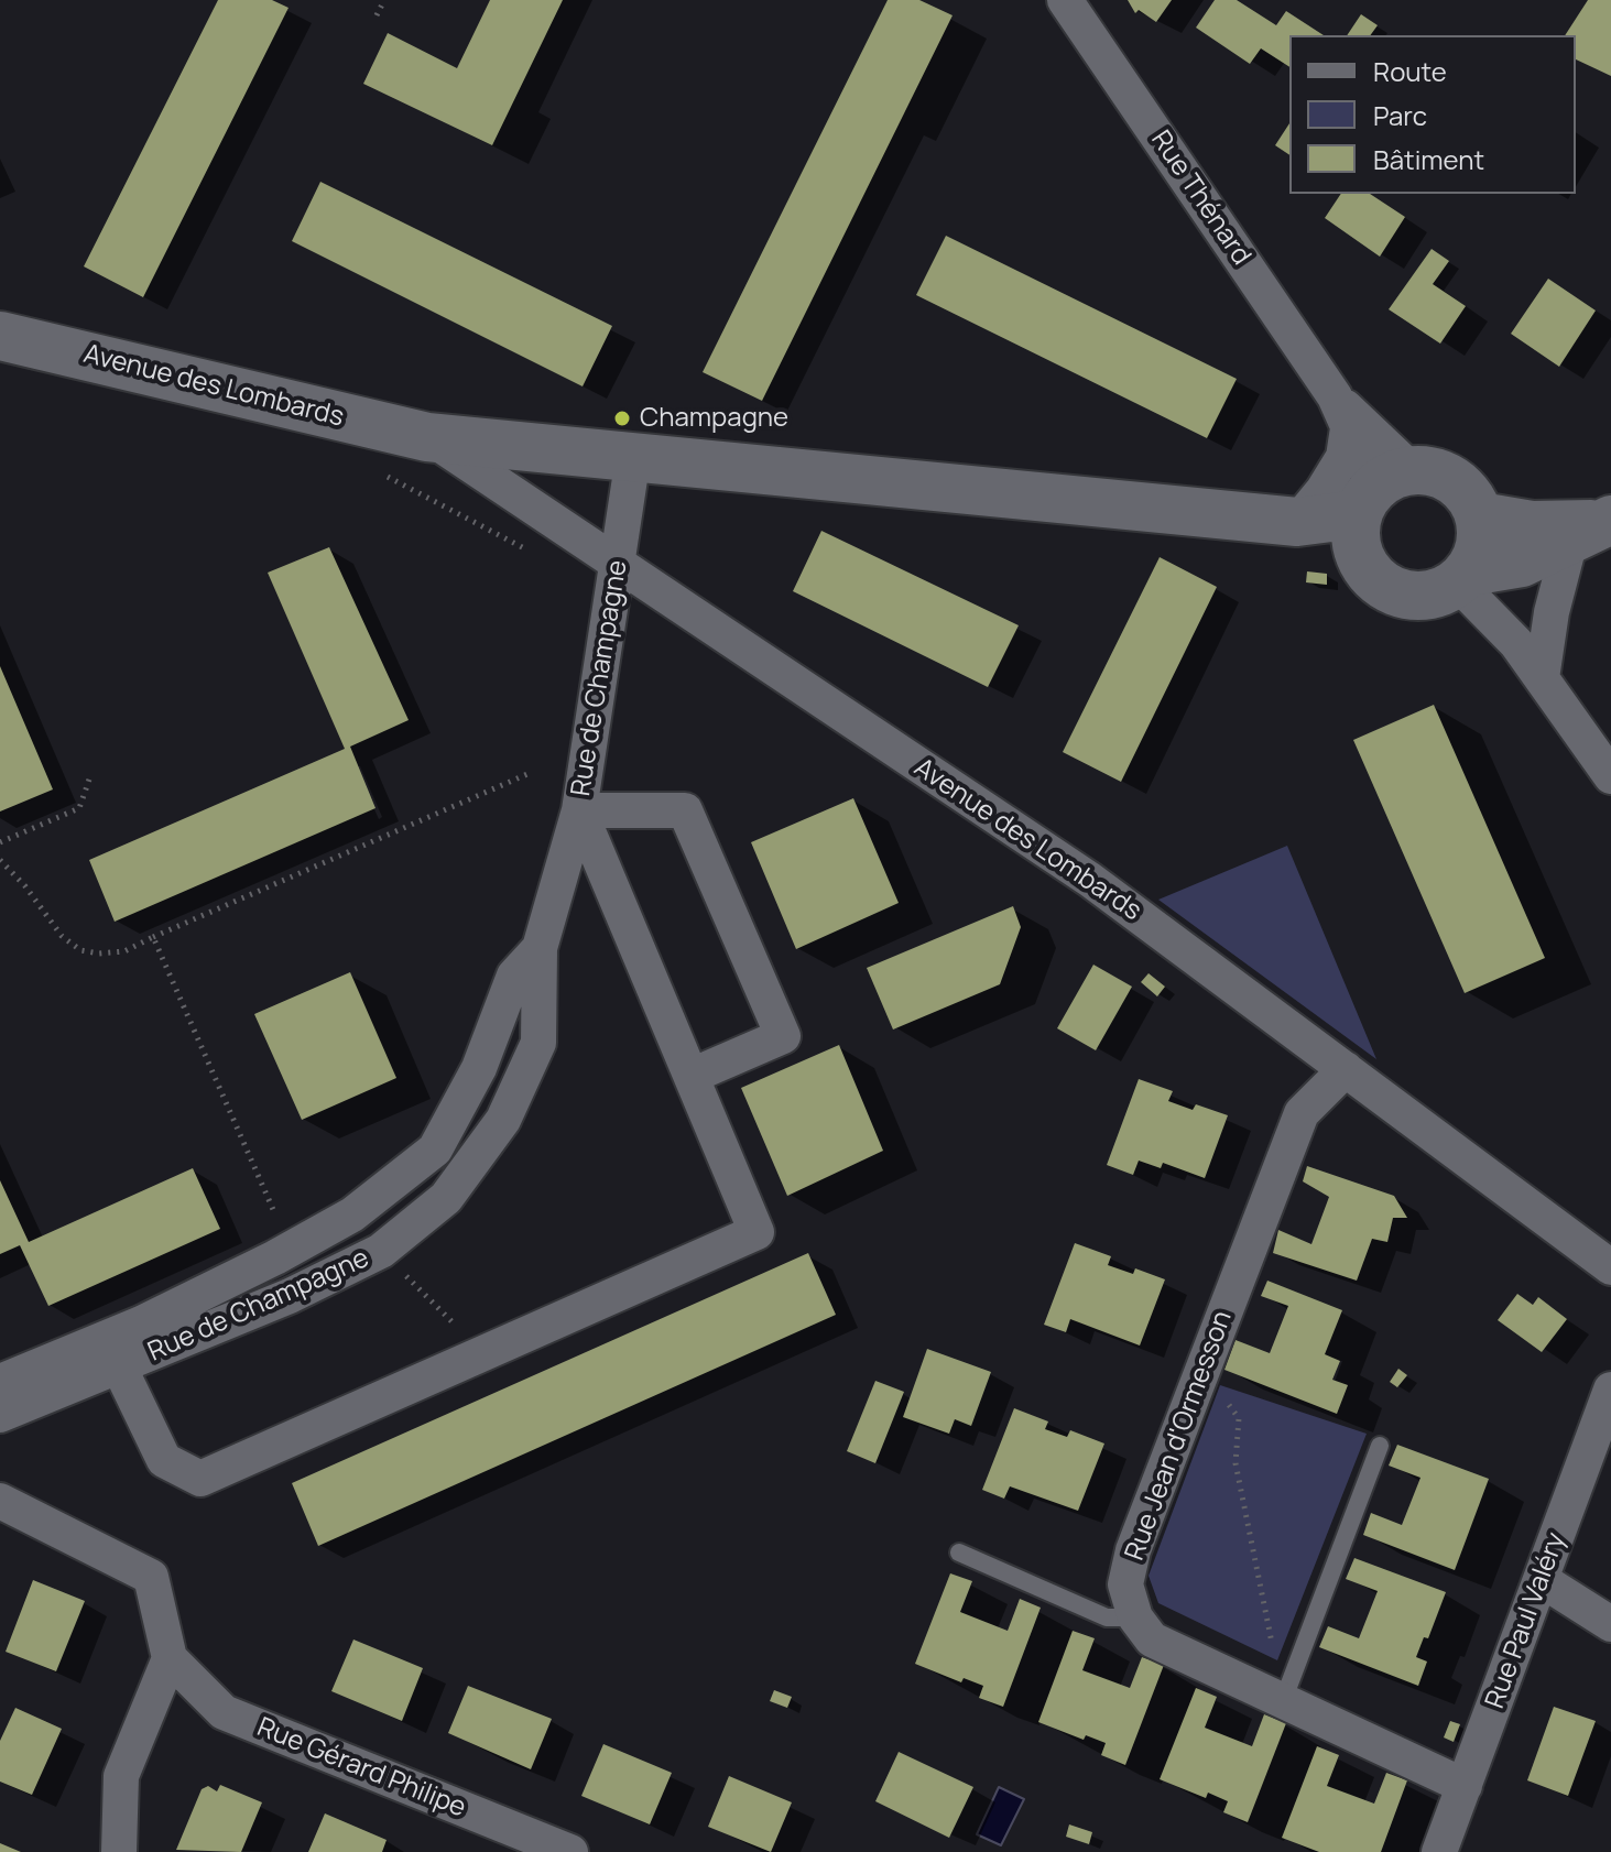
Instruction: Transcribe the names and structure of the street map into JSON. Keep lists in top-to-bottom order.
{
  "streets": {
    "street": [
      "Rue Thénard",
      "Avenue des Lombards",
      "Rue de Champagne",
      "Rue Jean d'Ormesson",
      "Rue Paul Valéry",
      "Rue Gérard Philipe"
    ]
  },
  "crossings": [
    ["Rue Thénard", "Avenue des Lombards"],
    ["Avenue des Lombards", "Rue de Champagne"],
    ["Avenue des Lombards", "Rue Jean d'Ormesson"]
  ],
  "places": ["Champagne"],
  "legend": ["Route", "Parc", "Bâtiment"]
}
